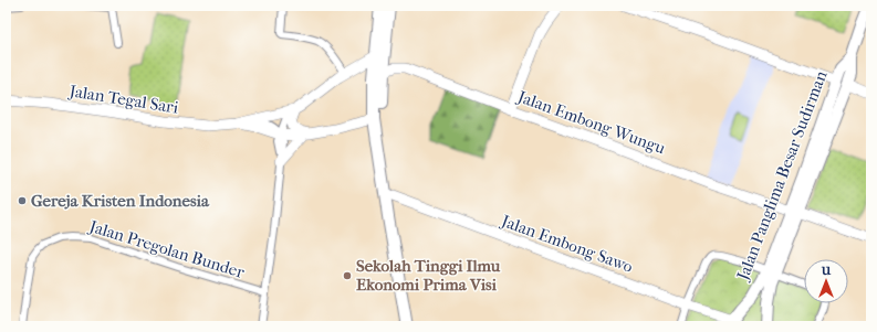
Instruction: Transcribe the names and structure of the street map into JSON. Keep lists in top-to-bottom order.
{
  "streets": {
    "main road": ["Jalan Panglima Besar Sudirman"],
    "street": [
      "Jalan Tegal Sari",
      "Jalan Embong Wungu",
      "Jalan Embong Sawo",
      "Jalan Pregolan Bunder"
    ]
  },
  "crossings": [
    ["Jalan Embong Wungu", "Jalan Panglima Besar Sudirman"],
    ["Jalan Panglima Besar Sudirman", "Jalan Embong Sawo"]
  ],
  "places": ["Gereja Kristen Indonesia", "Sekolah Tinggi Ilmu Ekonomi Prima Visi"],
  "north": "top"
}
